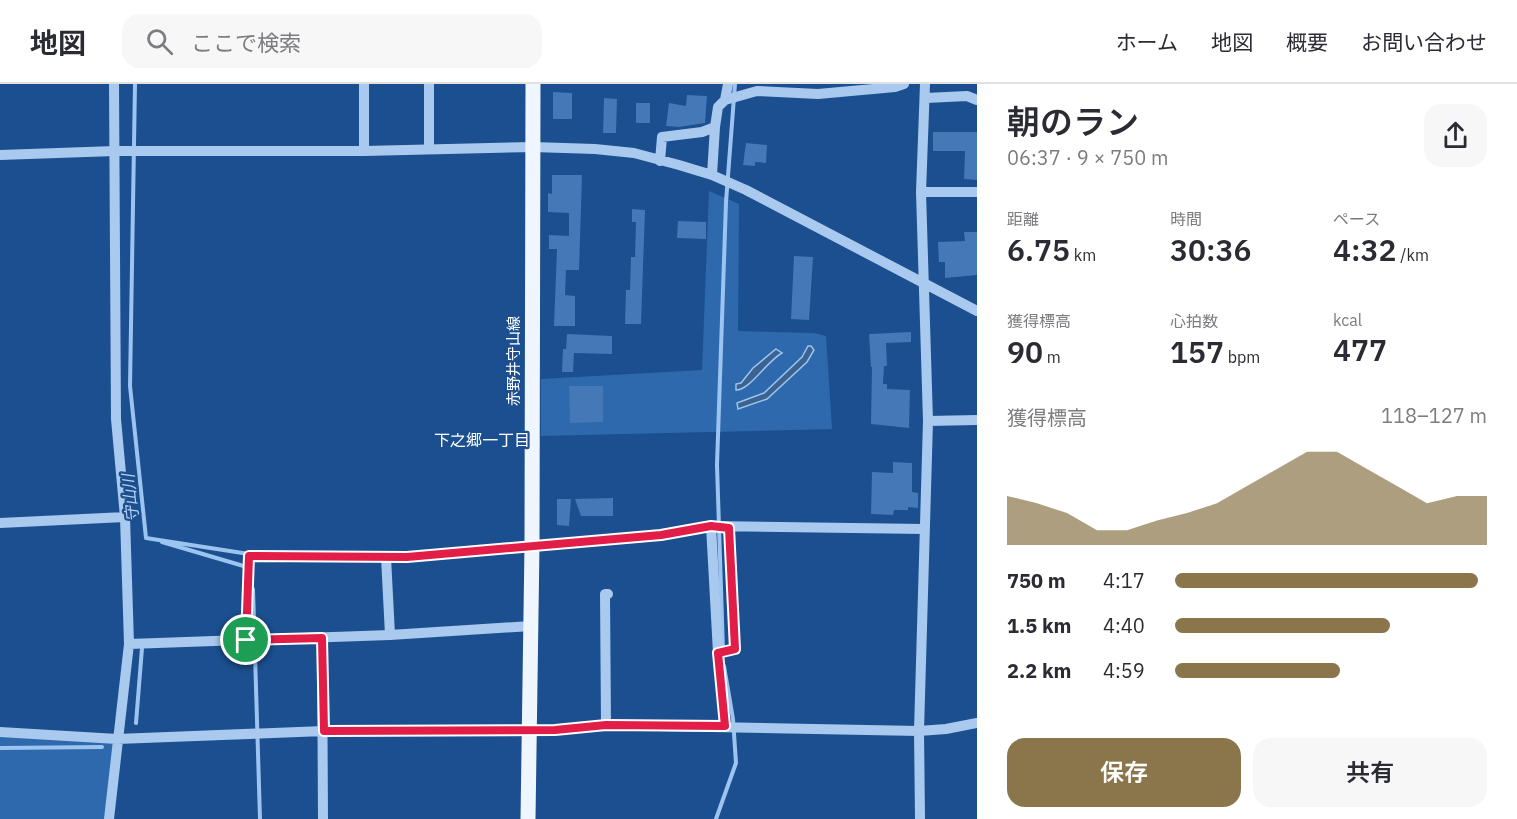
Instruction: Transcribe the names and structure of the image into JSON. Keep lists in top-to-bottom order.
{
  "streets": {
    "main road": ["赤野井守山線"]
  },
  "districts": ["下之郷一丁目"],
  "water": ["守山川"],
  "page": {
    "header": "地図",
    "search": "ここで検索",
    "nav": [
      "ホーム",
      "地図",
      "概要",
      "お問い合わせ"
    ],
    "heading": ["朝のラン", "06:37 · 9 × 750 m"],
    "stats": [
      ["距離", "6.75 km"],
      ["時間", "30:36"],
      ["ペース", "4:32 /km"],
      ["獲得標高", "90 m"],
      ["心拍数", "157 bpm"],
      ["kcal", "477"]
    ],
    "chart": ["獲得標高", "118–127 m"],
    "list": [
      {
        "name": "750 m",
        "note": "4:17"
      },
      {
        "name": "1.5 km",
        "note": "4:40"
      },
      {
        "name": "2.2 km",
        "note": "4:59"
      }
    ],
    "buttons": ["保存", "共有"]
  }
}
